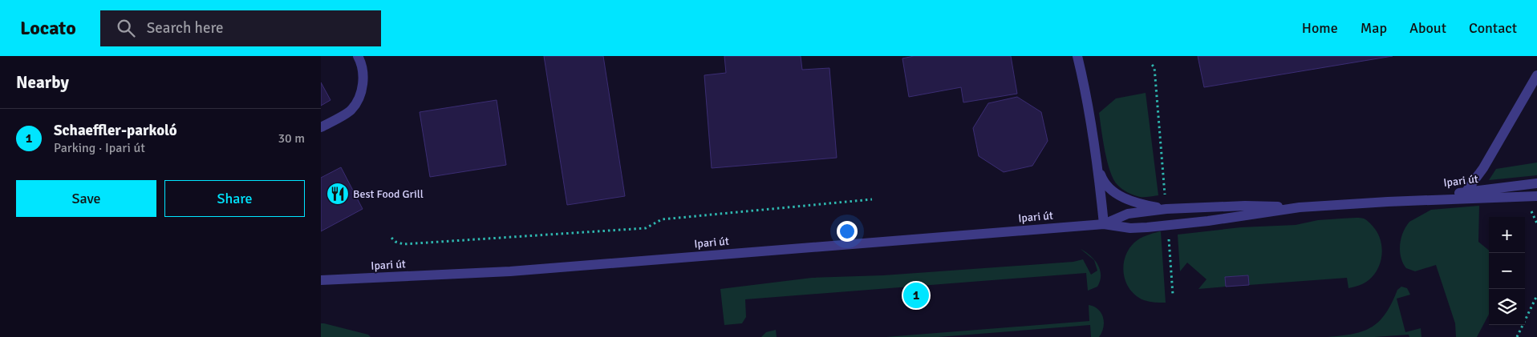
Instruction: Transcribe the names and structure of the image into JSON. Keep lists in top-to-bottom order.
{
  "streets": {
    "street": ["Ipari út"]
  },
  "places": {
    "restaurant": ["Best Food Grill"]
  },
  "page": {
    "header": "Locato",
    "search": "Search here",
    "nav": [
      "Home",
      "Map",
      "About",
      "Contact"
    ],
    "heading": "Nearby",
    "list": [
      {
        "mark": "1",
        "name": "Schaeffler-parkoló",
        "note": "Parking · Ipari út",
        "value": "30 m"
      }
    ],
    "buttons": ["Save", "Share"],
    "map_buttons": ["+", "−"],
    "pins": "1"
  }
}
